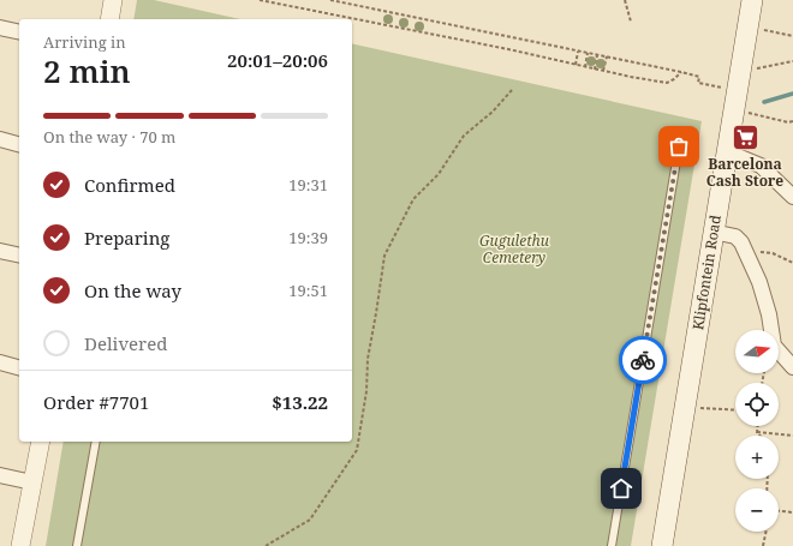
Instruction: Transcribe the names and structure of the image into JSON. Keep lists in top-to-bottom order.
{
  "streets": {
    "main road": ["Klipfontein Road"]
  },
  "parks": ["Gugulethu Cemetery"],
  "places": {
    "supermarket": ["Barcelona Cash Store"]
  },
  "north": "right",
  "page": {
    "heading": ["2 min", "Arriving in", "20:01–20:06"],
    "panel": ["Order #7701", "$13.22"],
    "bar": "On the way · 70 m",
    "list": [
      ["Confirmed", "19:31"],
      ["Preparing", "19:39"],
      ["On the way", "19:51"],
      "Delivered"
    ],
    "map_buttons": ["+", "−"]
  }
}
